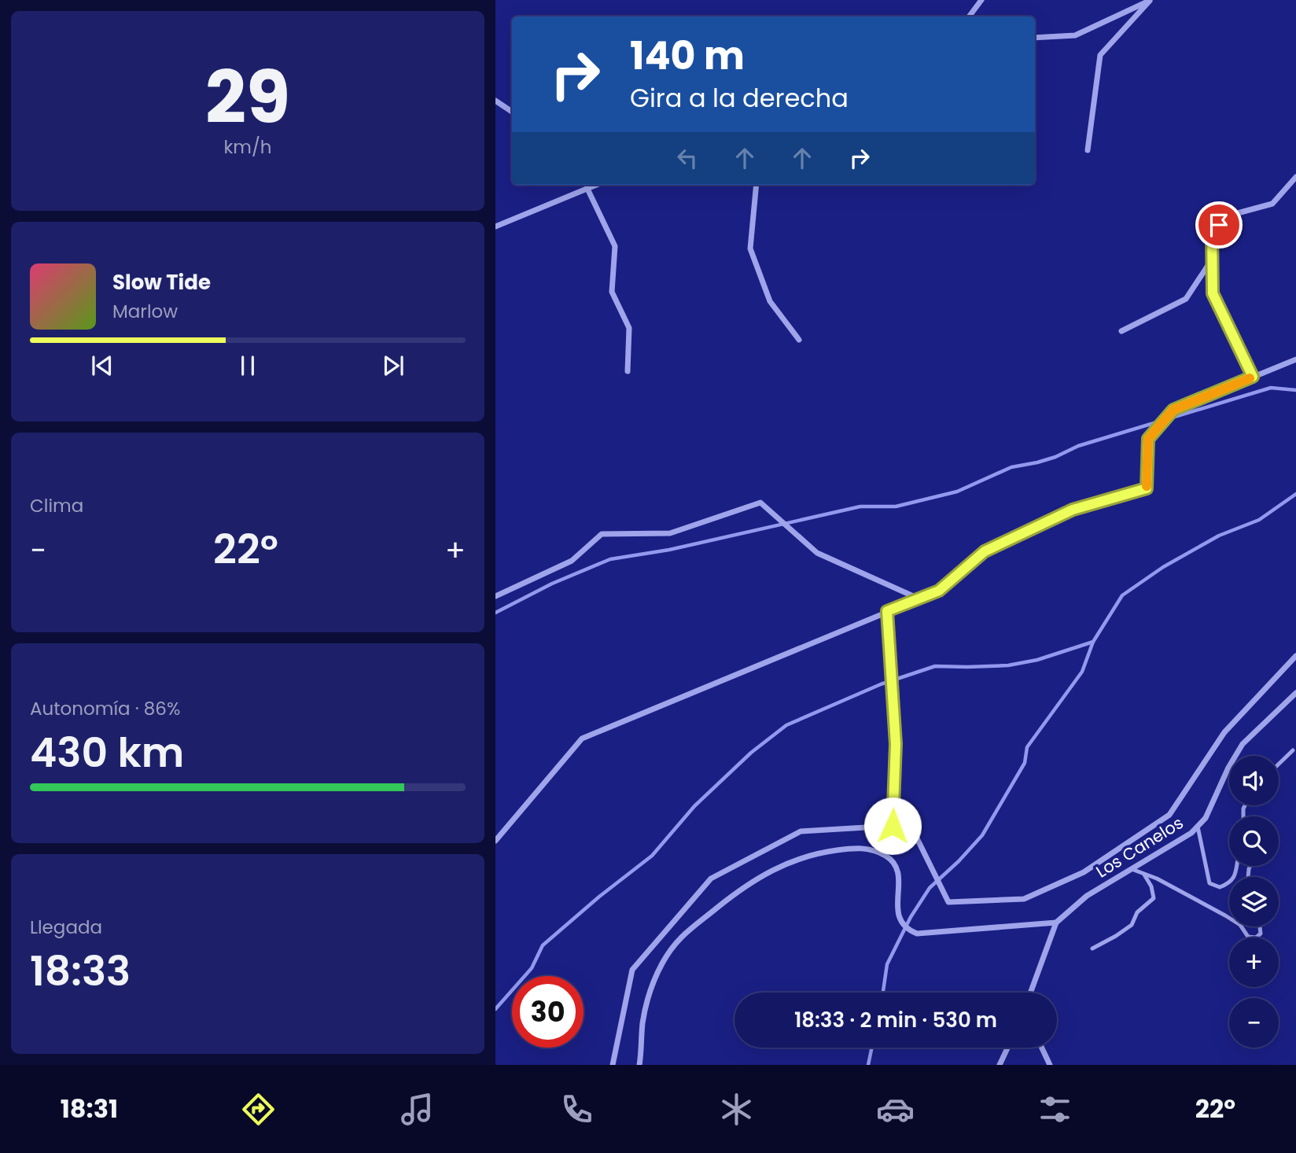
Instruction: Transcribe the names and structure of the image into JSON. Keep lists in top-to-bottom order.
{
  "streets": {
    "street": ["Los Canelos"]
  },
  "page": {
    "tile": [
      ["29", "km/h"],
      "Clima",
      ["Autonomía · 86%", "430 km"],
      ["Llegada", "18:33"]
    ],
    "turn": ["140 m", "Gira a la derecha"],
    "song": ["Slow Tide", "Marlow"],
    "heat": ["−", "22°", "+"],
    "map_buttons": ["+", "−"],
    "limit": "30",
    "trip": "18:33 · 2 min · 530 m",
    "tabs": ["18:31", "22°"]
  }
}
